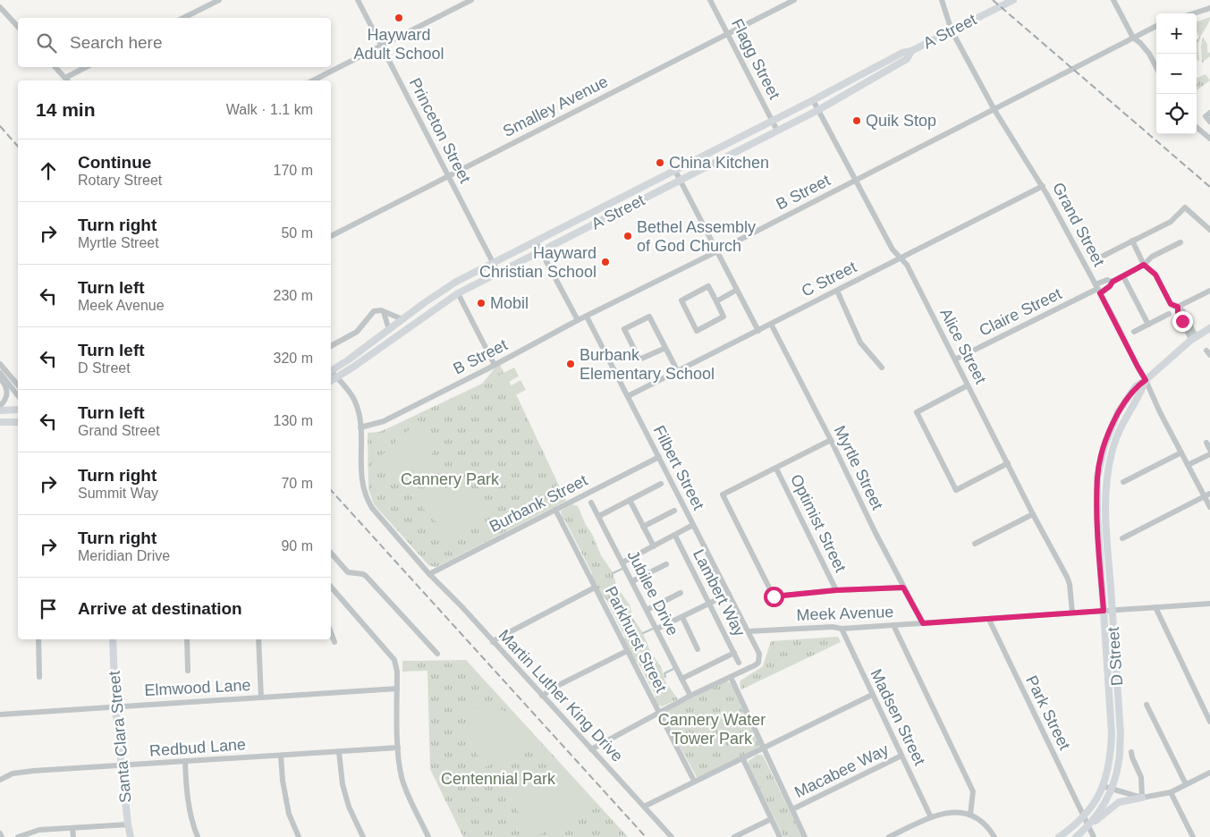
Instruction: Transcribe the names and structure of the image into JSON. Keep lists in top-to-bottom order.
{
  "streets": {
    "main road": ["A Street", "D Street", "Santa Clara Street"],
    "street": [
      "Flagg Street",
      "Smalley Avenue",
      "Princeton Street",
      "B Street",
      "Grand Street",
      "C Street",
      "Claire Street",
      "Alice Street",
      "Filbert Street",
      "Myrtle Street",
      "Burbank Street",
      "Optimist Street",
      "Jubilee Drive",
      "Lambert Way",
      "Meek Avenue",
      "Parkhurst Street",
      "Elmwood Lane",
      "Martin Luther King Drive",
      "Park Street",
      "Madsen Street",
      "Redbud Lane",
      "Macabee Way"
    ]
  },
  "crossings": [
    ["A Street", "Flagg Street"],
    ["A Street", "Princeton Street"],
    ["A Street", "Grand Street"],
    ["A Street", "Alice Street"],
    ["Flagg Street", "Smalley Avenue"],
    ["Smalley Avenue", "Princeton Street"],
    ["B Street", "Grand Street"],
    ["B Street", "Alice Street"],
    ["B Street", "Filbert Street"],
    ["B Street", "Martin Luther King Drive"],
    ["Grand Street", "C Street"],
    ["Grand Street", "Claire Street"],
    ["Grand Street", "D Street"],
    ["C Street", "Alice Street"],
    ["C Street", "Filbert Street"],
    ["C Street", "Myrtle Street"],
    ["Claire Street", "Alice Street"],
    ["Alice Street", "Meek Avenue"],
    ["Filbert Street", "Burbank Street"],
    ["Filbert Street", "Meek Avenue"],
    ["Myrtle Street", "Meek Avenue"],
    ["Burbank Street", "Parkhurst Street"],
    ["Burbank Street", "Martin Luther King Drive"],
    ["Meek Avenue", "D Street"],
    ["Meek Avenue", "Park Street"],
    ["Meek Avenue", "Madsen Street"],
    ["D Street", "Park Street"],
    ["Elmwood Lane", "Santa Clara Street"],
    ["Madsen Street", "Macabee Way"],
    ["Santa Clara Street", "Redbud Lane"]
  ],
  "parks": ["Cannery Park", "Cannery Water Tower Park", "Centennial Park"],
  "places": [
    "Hayward Adult School",
    "Quik Stop",
    "China Kitchen",
    "Bethel Assembly of God Church",
    "Hayward Christian School",
    "Mobil",
    "Burbank Elementary School"
  ],
  "page": {
    "map_buttons": ["+", "−"],
    "search": "Search here",
    "heading": ["14 min", "Walk · 1.1 km"],
    "list": [
      ["Continue", "Rotary Street", "170 m"],
      ["Turn right", "Myrtle Street", "50 m"],
      ["Turn left", "Meek Avenue", "230 m"],
      ["Turn left", "D Street", "320 m"],
      ["Turn left", "Grand Street", "130 m"],
      ["Turn right", "Summit Way", "70 m"],
      ["Turn right", "Meridian Drive", "90 m"],
      "Arrive at destination"
    ]
  }
}
